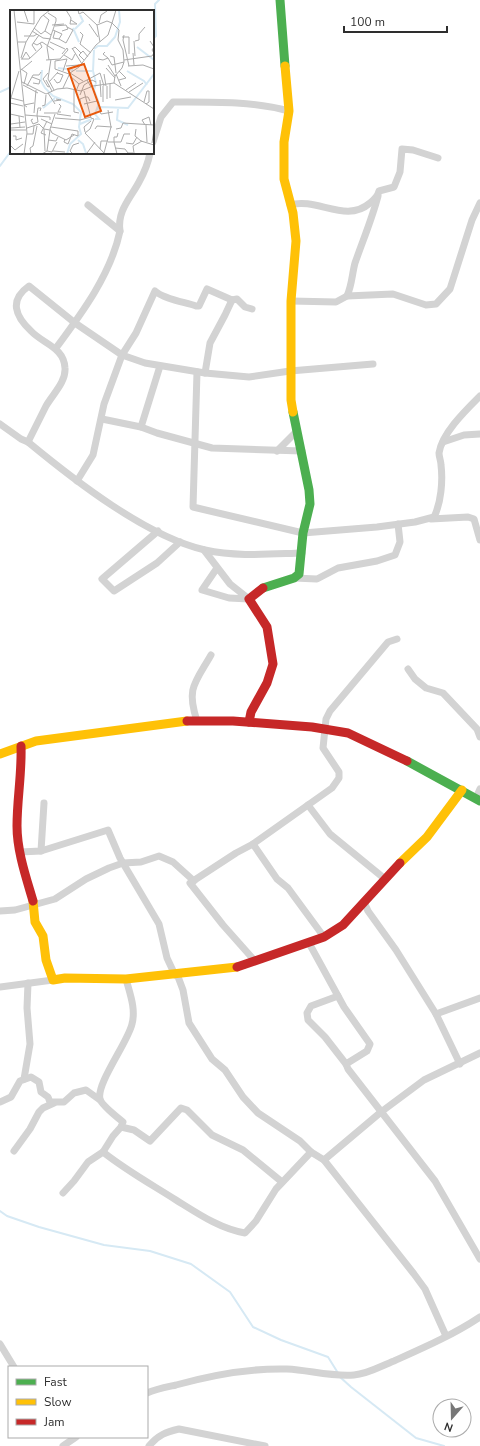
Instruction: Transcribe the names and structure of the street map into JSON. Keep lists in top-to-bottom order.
{
  "legend": ["Fast", "Slow", "Jam"],
  "scale_bar": "100 m",
  "north": "bottom"
}
